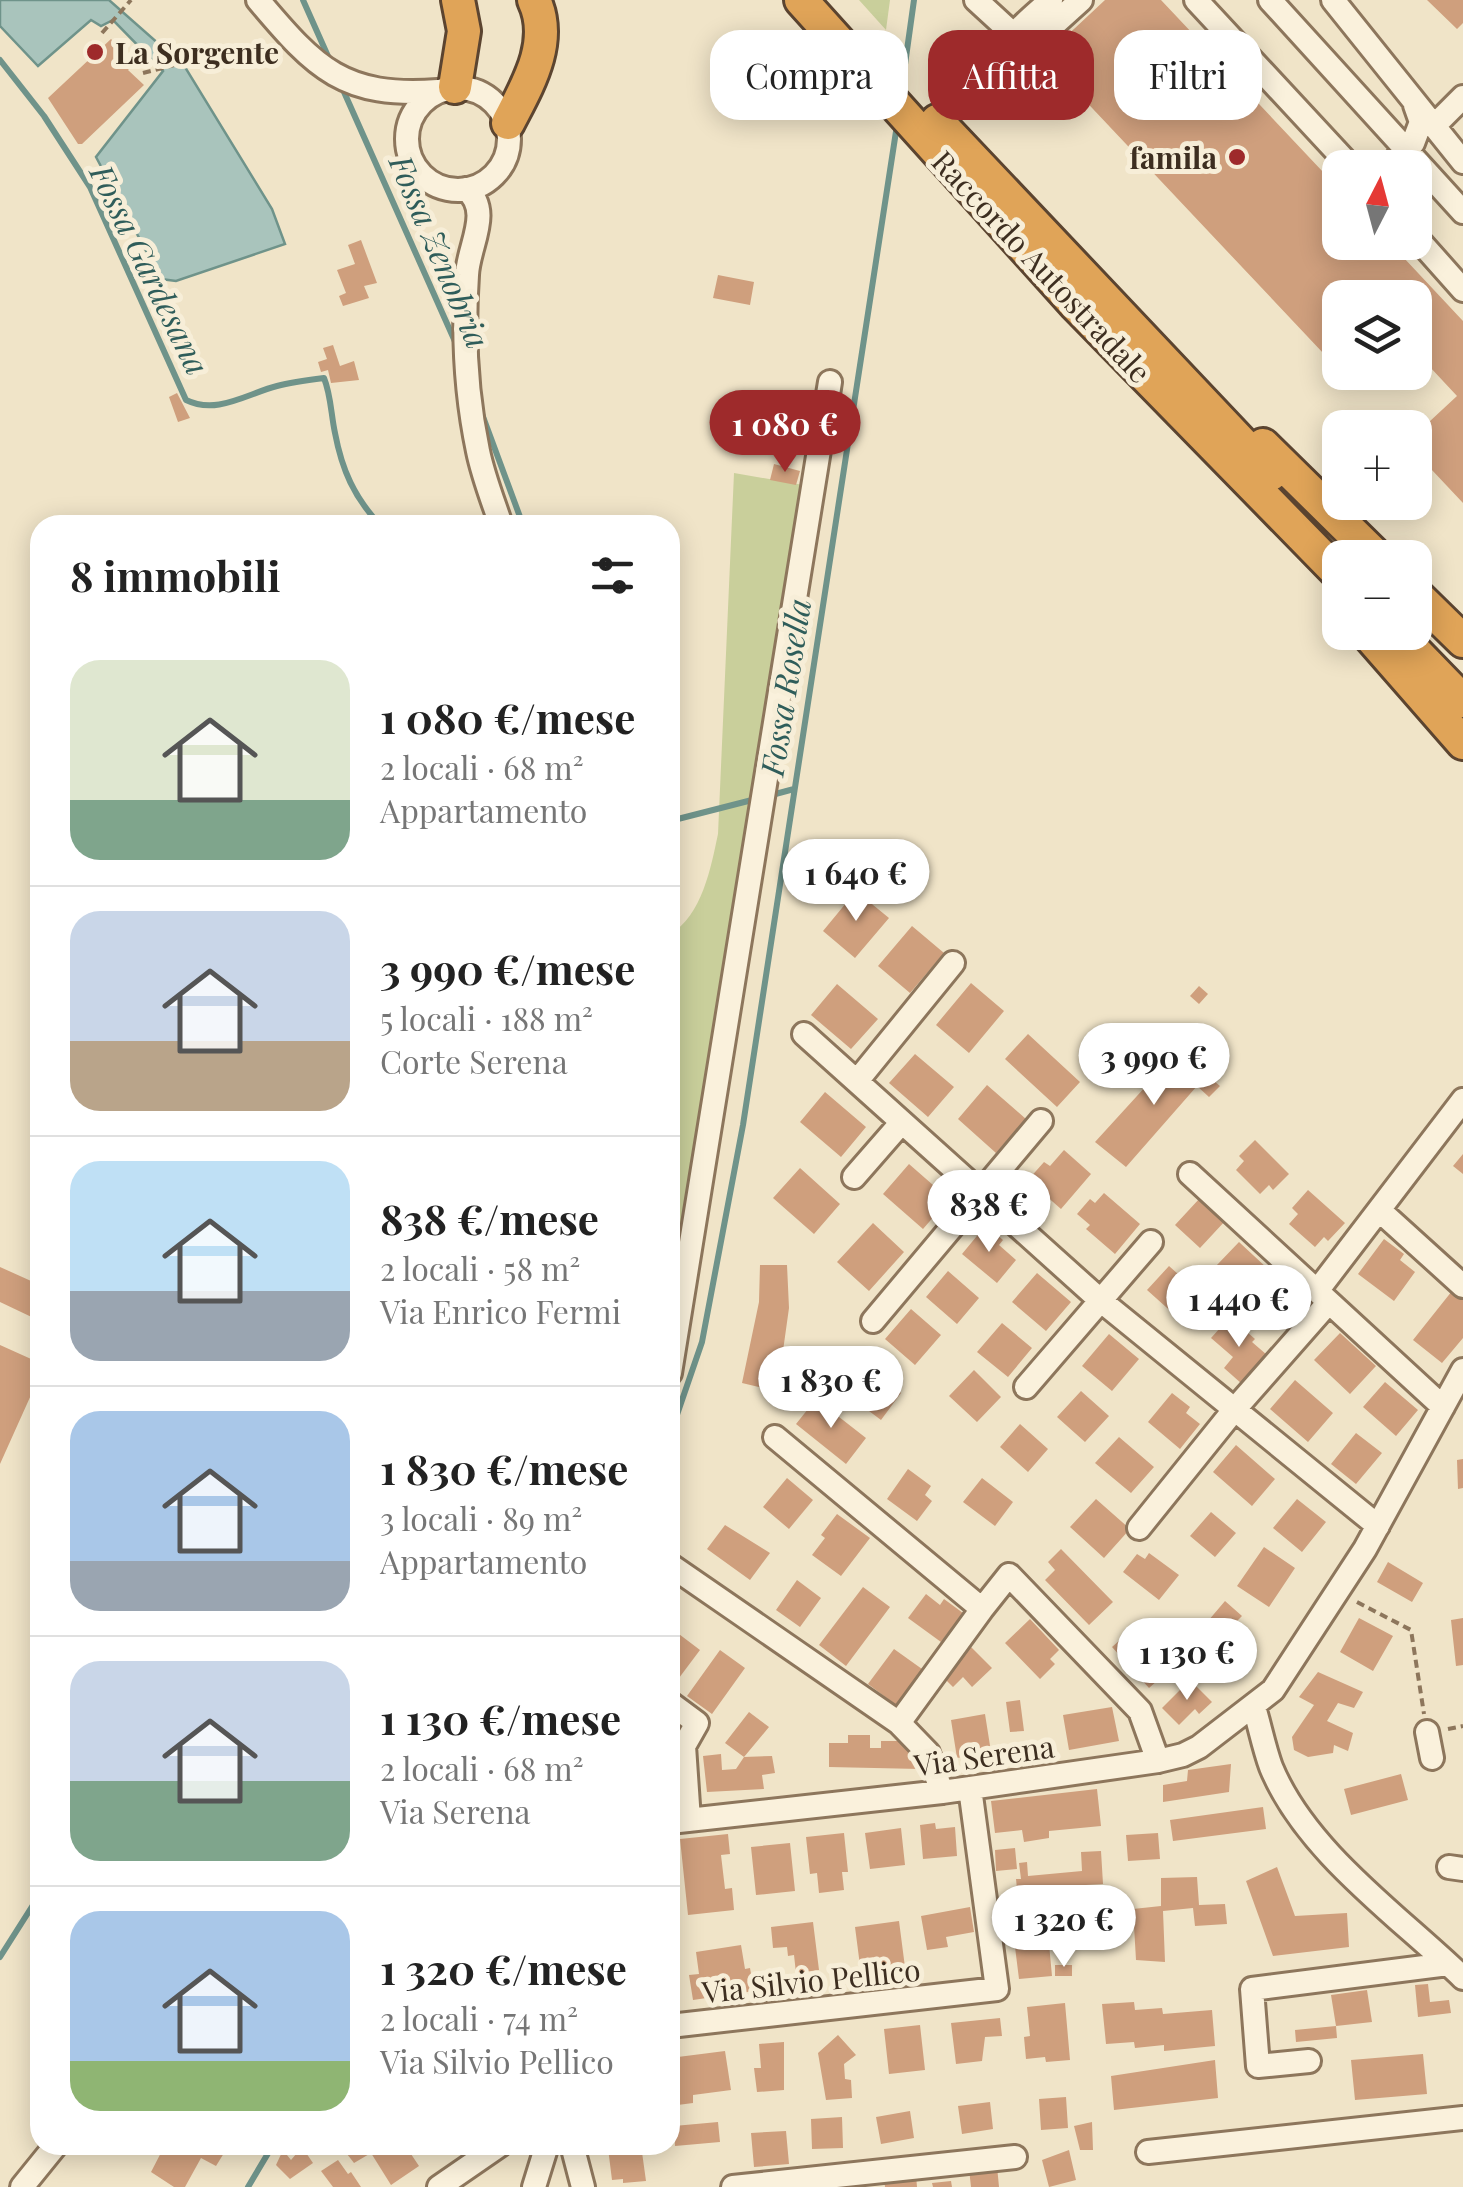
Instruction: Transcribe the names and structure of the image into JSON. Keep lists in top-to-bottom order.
{
  "streets": {
    "highway": ["Raccordo Autostradale"],
    "street": ["Via Serena", "Via Silvio Pellico"]
  },
  "crossings": [
    ["Via Serena", "Via Silvio Pellico"]
  ],
  "water": ["Fossa Zenobria", "Fossa Gardesana", "Fossa Rosella"],
  "places": ["La Sorgente", "famila"],
  "north": "top",
  "page": {
    "chip": ["Compra", "Affitta", "Filtri"],
    "map_buttons": ["+", "−"],
    "price": [
      "1 080 €",
      "1 640 €",
      "3 990 €",
      "838 €",
      "1 440 €",
      "1 830 €",
      "1 130 €",
      "1 320 €"
    ],
    "heading": "8 immobili",
    "list": [
      {
        "name": "1 080 €/mese",
        "note": "2 locali · 68 m² · Appartamento"
      },
      {
        "name": "3 990 €/mese",
        "note": "5 locali · 188 m² · Corte Serena"
      },
      {
        "name": "838 €/mese",
        "note": "2 locali · 58 m² · Via Enrico Fermi"
      },
      {
        "name": "1 830 €/mese",
        "note": "3 locali · 89 m² · Appartamento"
      },
      {
        "name": "1 130 €/mese",
        "note": "2 locali · 68 m² · Via Serena"
      },
      {
        "name": "1 320 €/mese",
        "note": "2 locali · 74 m² · Via Silvio Pellico"
      }
    ]
  }
}
